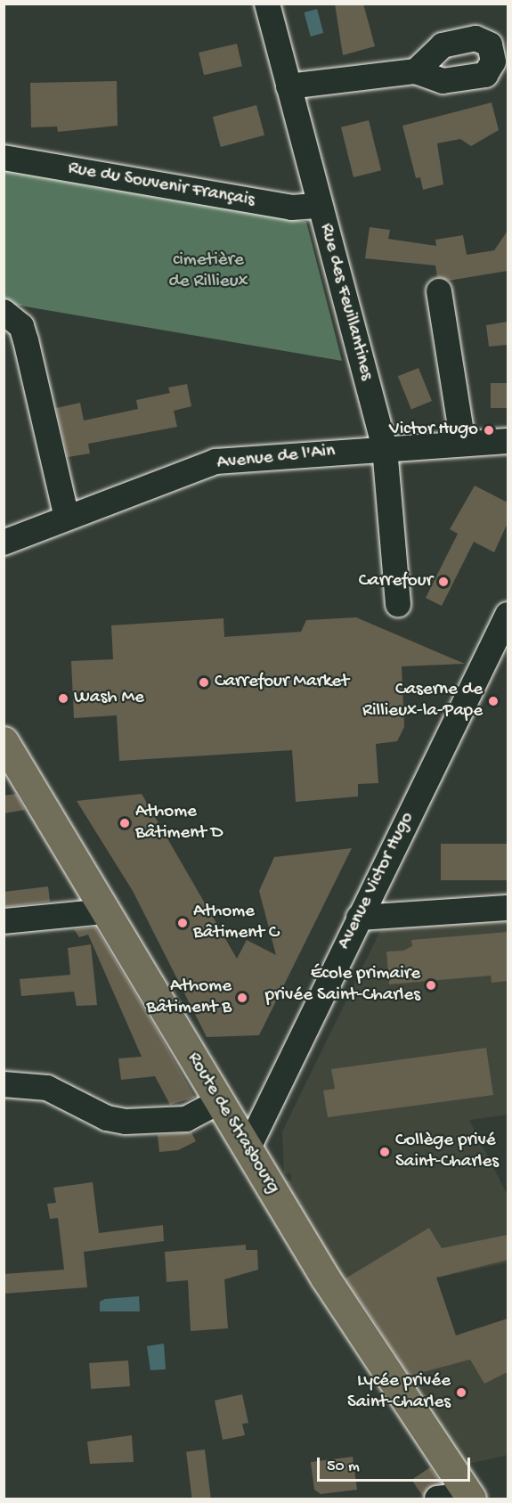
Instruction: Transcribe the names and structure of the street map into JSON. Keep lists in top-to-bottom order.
{
  "streets": {
    "main road": ["Route de Strasbourg"],
    "street": [
      "Rue du Souvenir Français",
      "Rue des Feuillantines",
      "Avenue de l'Ain",
      "Avenue Victor Hugo"
    ]
  },
  "crossings": [
    ["Rue du Souvenir Français", "Rue des Feuillantines"],
    ["Rue des Feuillantines", "Avenue de l'Ain"],
    ["Avenue Victor Hugo", "Route de Strasbourg"]
  ],
  "parks": ["cimetière de Rillieux"],
  "places": [
    "Victor Hugo",
    "Carrefour",
    "Carrefour Market",
    "Wash Me",
    "Caserne de Rillieux-la-Pape",
    "Athome Bâtiment D",
    "Athome Bâtiment C",
    "École primaire privée Saint-Charles",
    "Athome Bâtiment B",
    "Collège privé Saint-Charles",
    "Lycée privée Saint-Charles"
  ],
  "scale_bar": "50 m"
}
